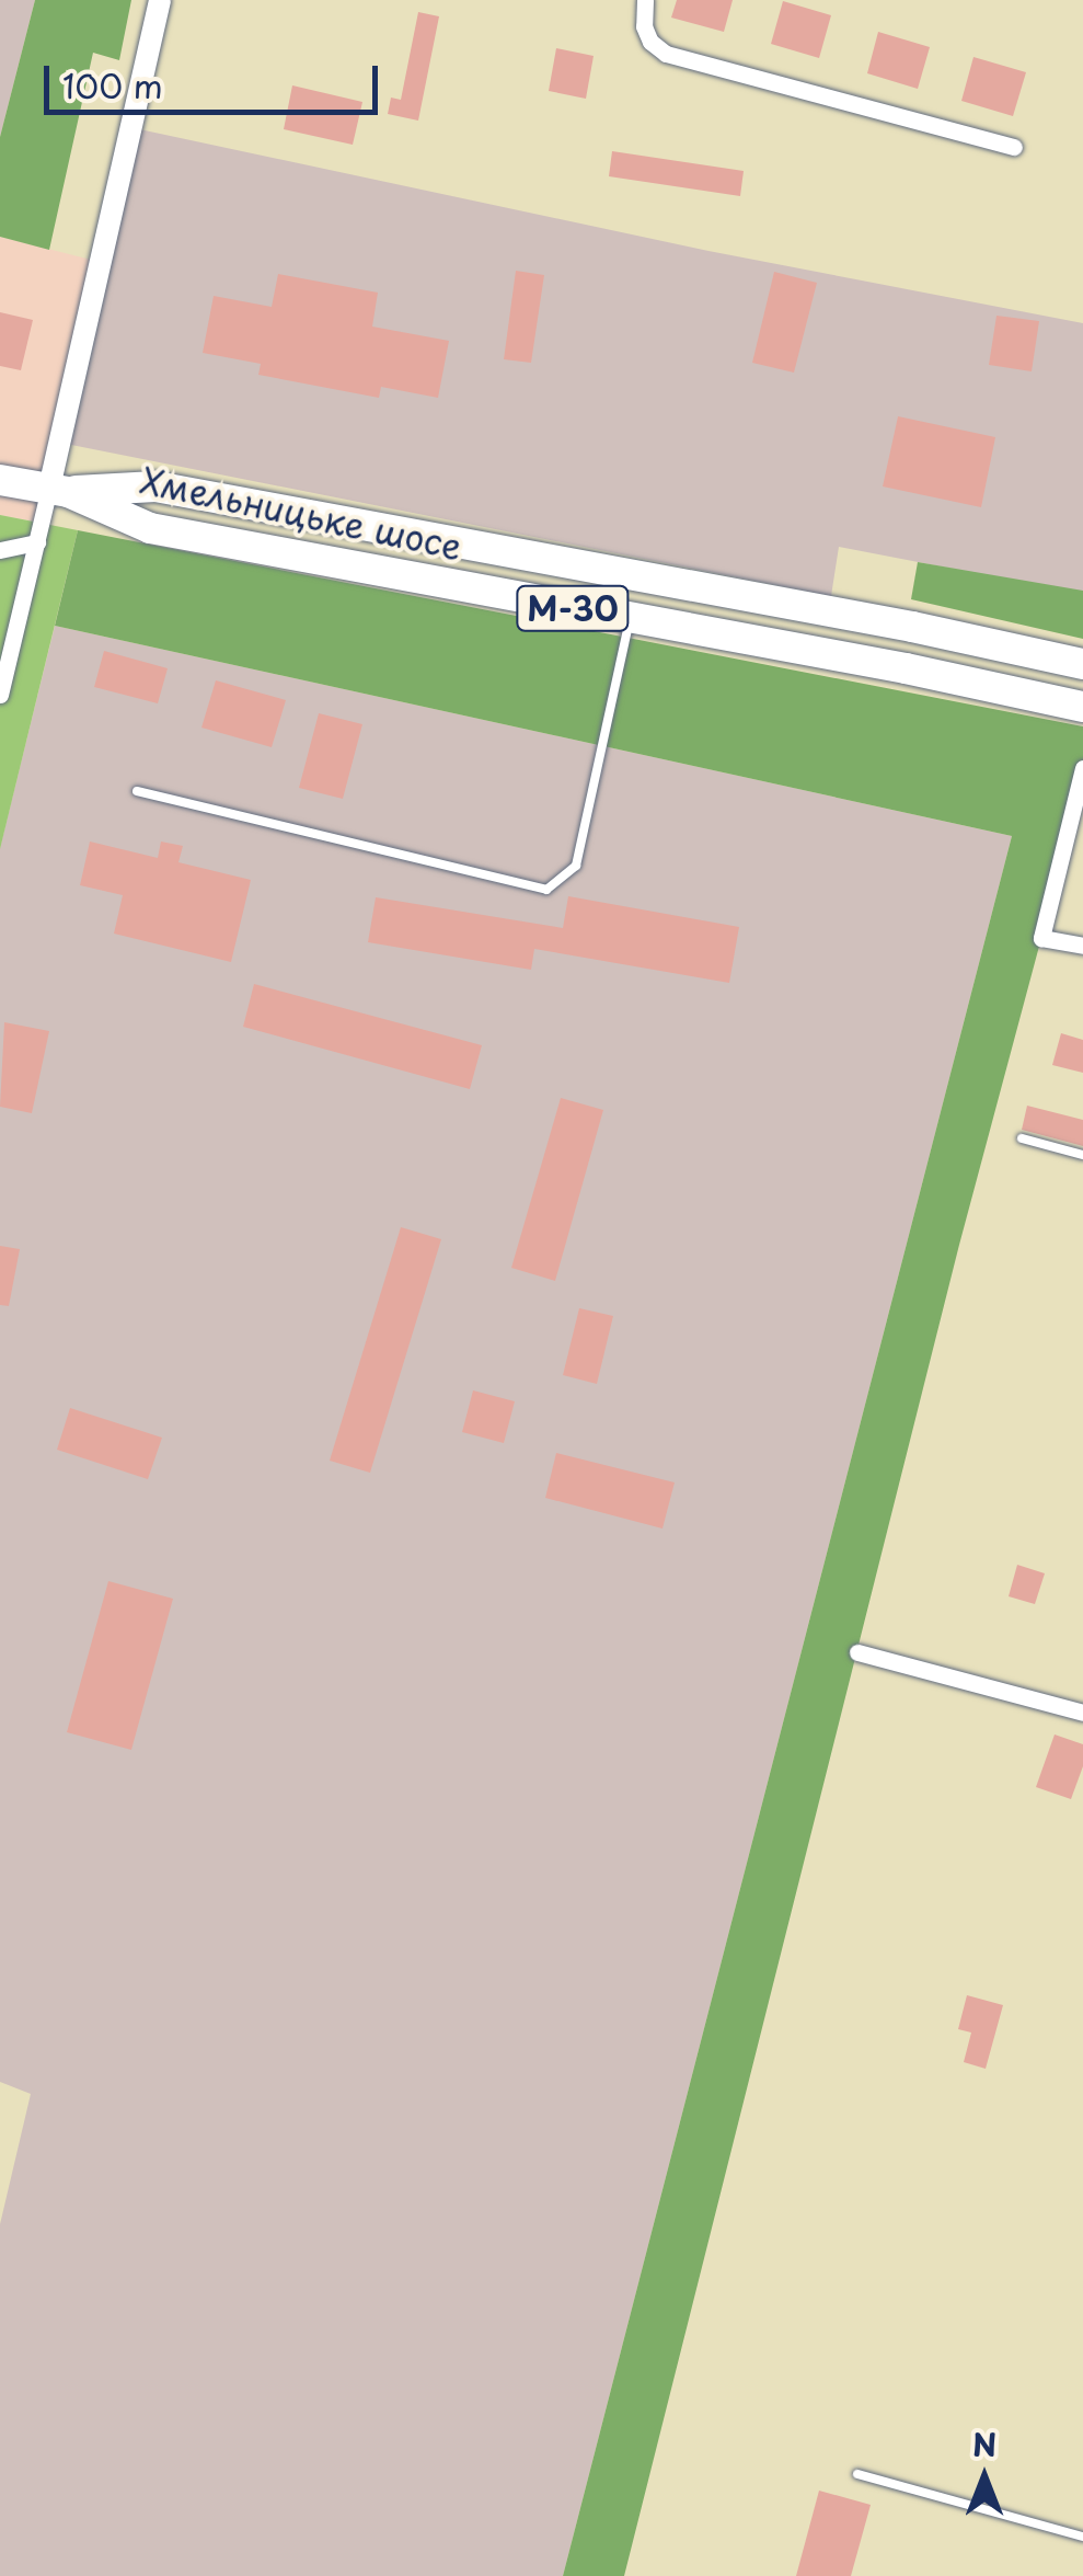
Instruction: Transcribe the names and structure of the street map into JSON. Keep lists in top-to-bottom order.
{
  "streets": {
    "highway": ["Хмельницьке шосе", "М-30"]
  },
  "crossings": [
    ["Хмельницьке шосе", "М-30"]
  ],
  "scale_bar": "100 m",
  "north": "top"
}
